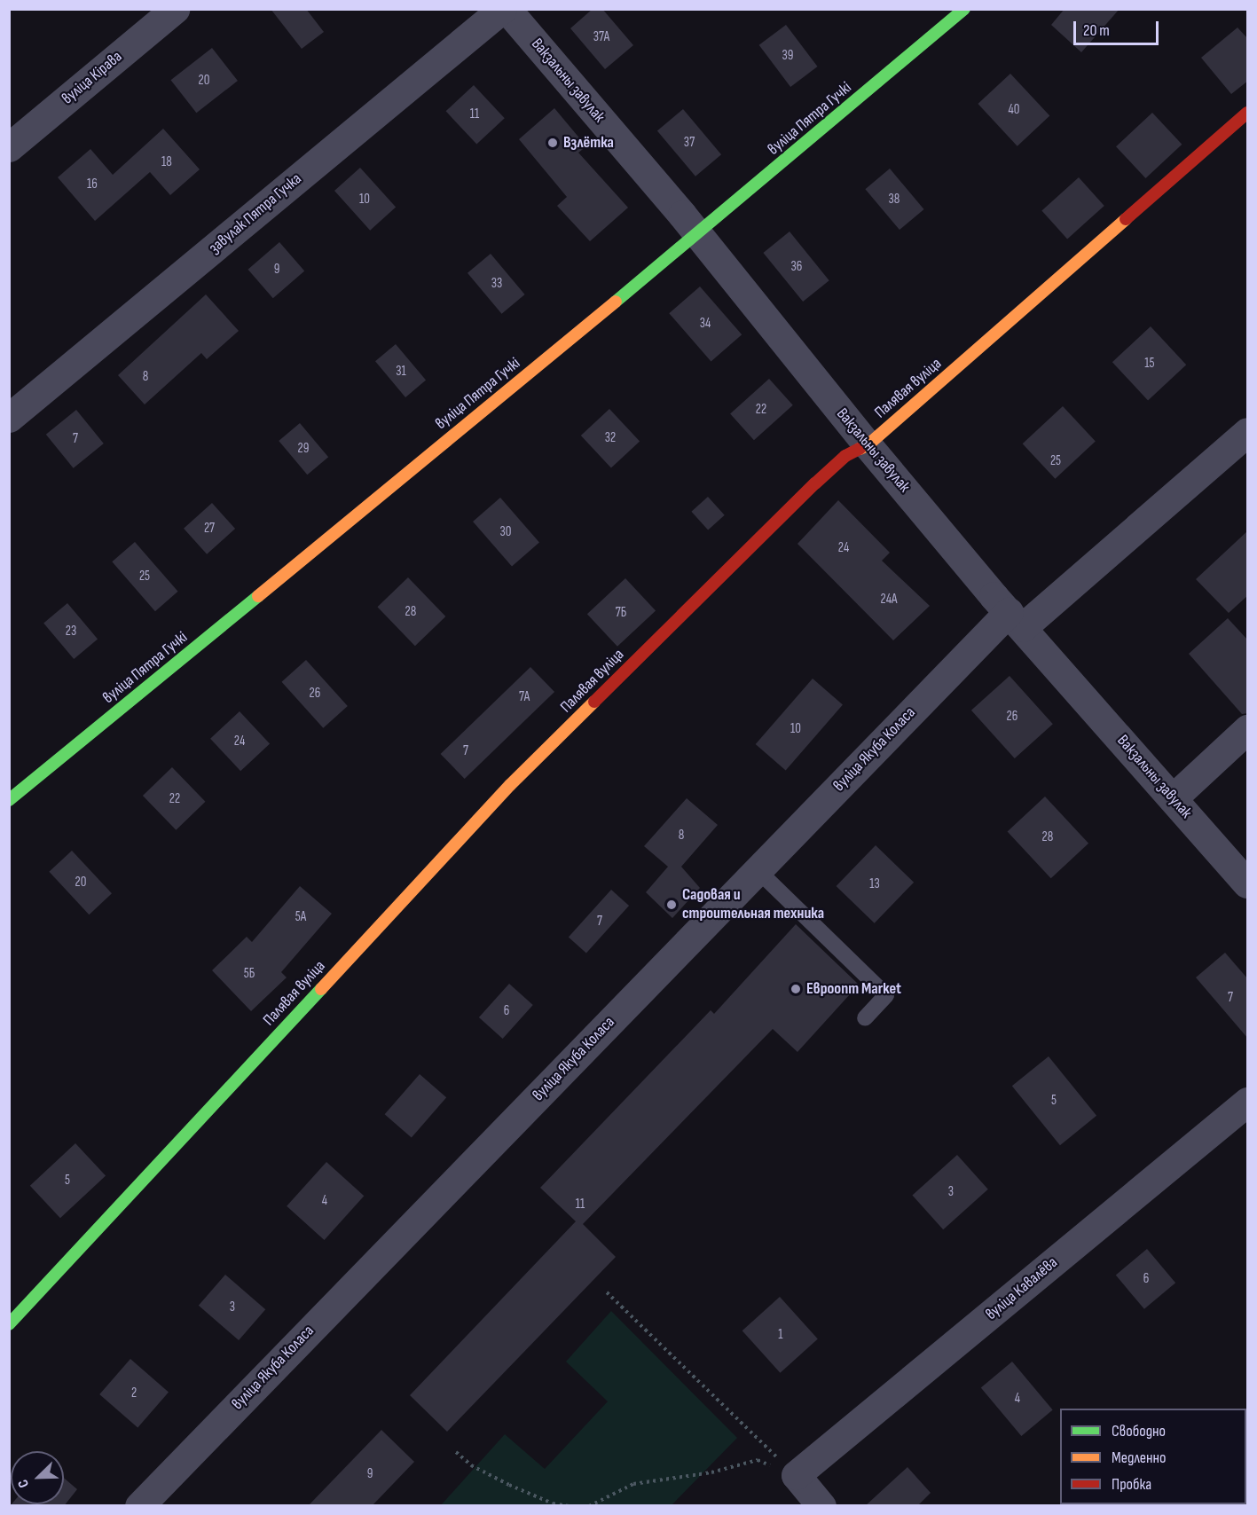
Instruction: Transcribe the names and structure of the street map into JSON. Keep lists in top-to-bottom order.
{
  "streets": {
    "street": [
      "вуліца Кірава",
      "Вакзальны завулак",
      "вуліца Пятра Гучкі",
      "завулак Пятра Гучка",
      "Палявая вуліца",
      "вуліца Якуба Коласа",
      "вуліца Кавалёва"
    ]
  },
  "crossings": [
    ["Вакзальны завулак", "вуліца Пятра Гучкі"],
    ["Вакзальны завулак", "Палявая вуліца"],
    ["Вакзальны завулак", "вуліца Якуба Коласа"]
  ],
  "places": ["Взлётка", "Садовая и строительная техника", "Евроопт Market"],
  "house_numbers": [
    "37А",
    "39",
    "20",
    "40",
    "11",
    "37",
    "18",
    "16",
    "10",
    "38",
    "36",
    "9",
    "33",
    "34",
    "15",
    "31",
    "8",
    "22",
    "32",
    "7",
    "29",
    "25",
    "27",
    "30",
    "24",
    "25",
    "24А",
    "28",
    "7Б",
    "23",
    "26",
    "7А",
    "26",
    "10",
    "24",
    "7",
    "22",
    "8",
    "28",
    "20",
    "13",
    "5А",
    "7",
    "5Б",
    "7",
    "6",
    "5",
    "5",
    "3",
    "4",
    "11",
    "6",
    "3",
    "1",
    "2",
    "4",
    "9"
  ],
  "legend": ["Свободно", "Медленно", "Пробка"],
  "scale_bar": "20 m",
  "north": "bottom left"
}
